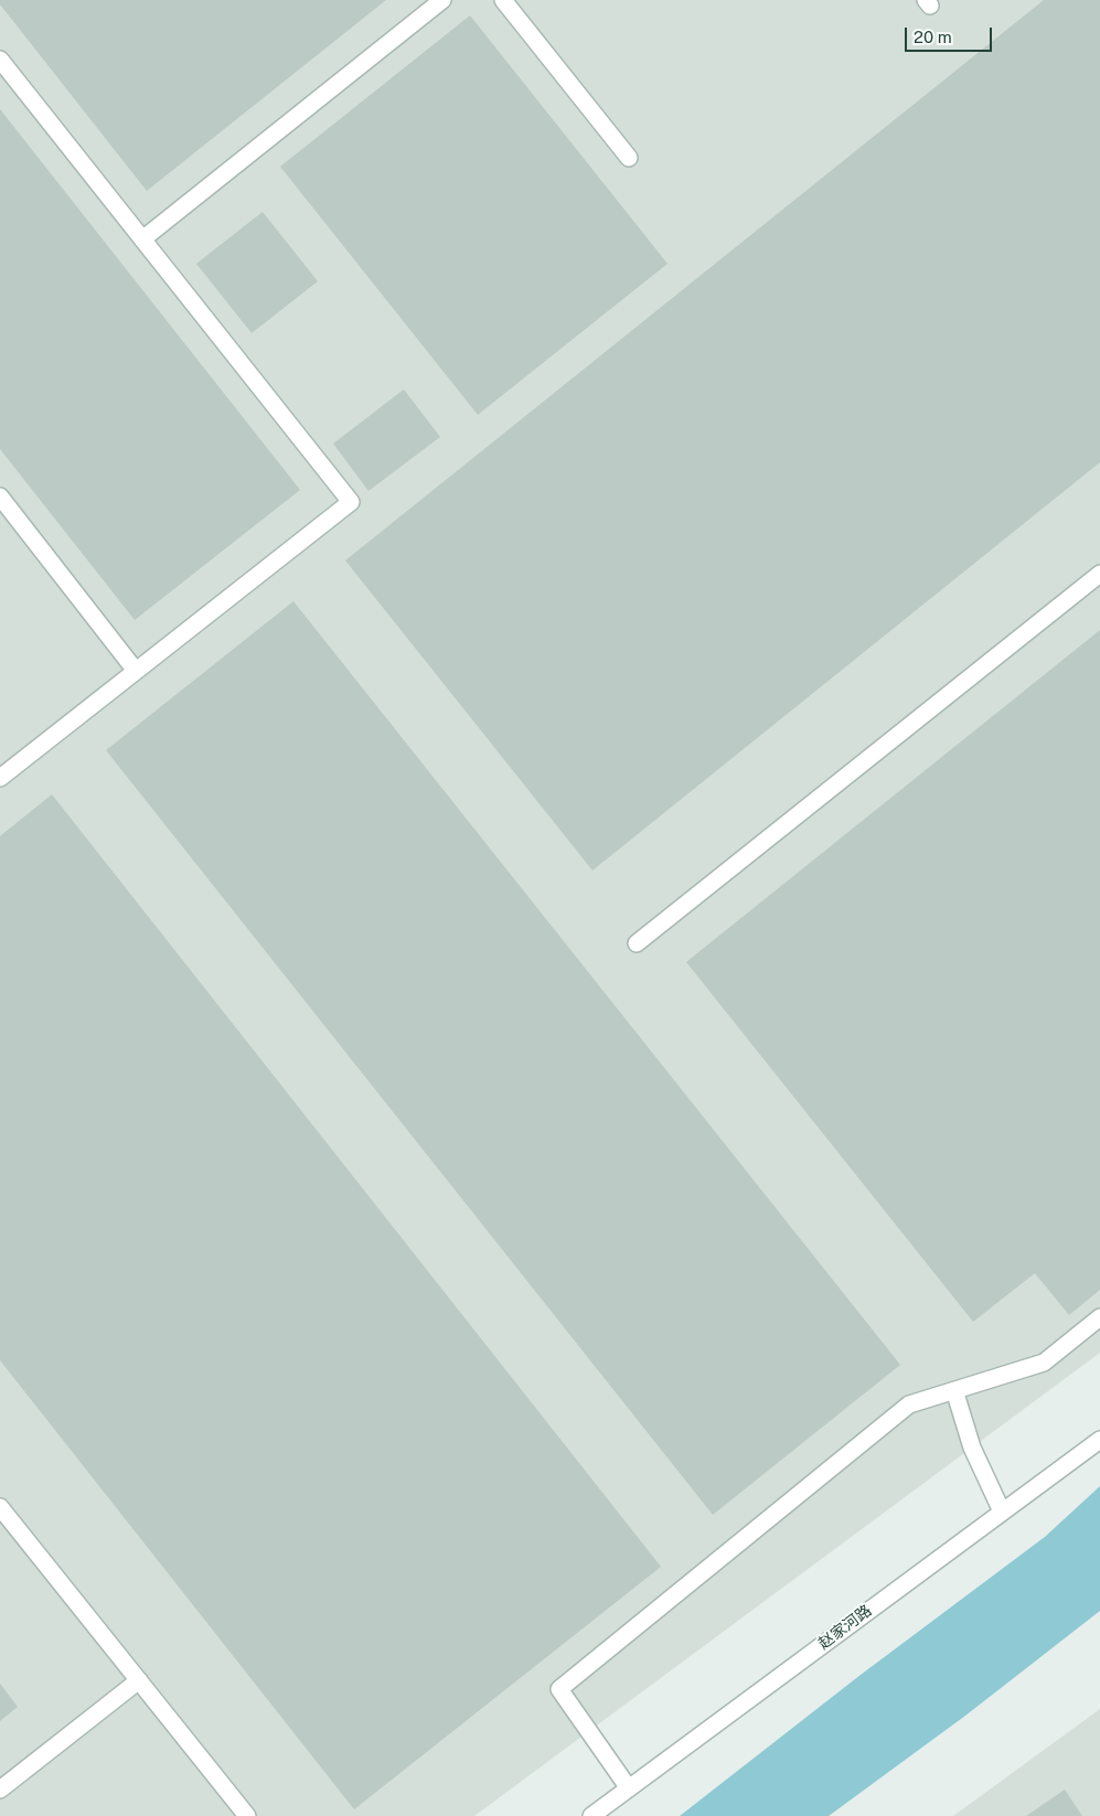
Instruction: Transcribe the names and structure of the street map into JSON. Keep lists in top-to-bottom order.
{
  "streets": {
    "street": ["赵家河路"]
  },
  "scale_bar": "20 m"
}
